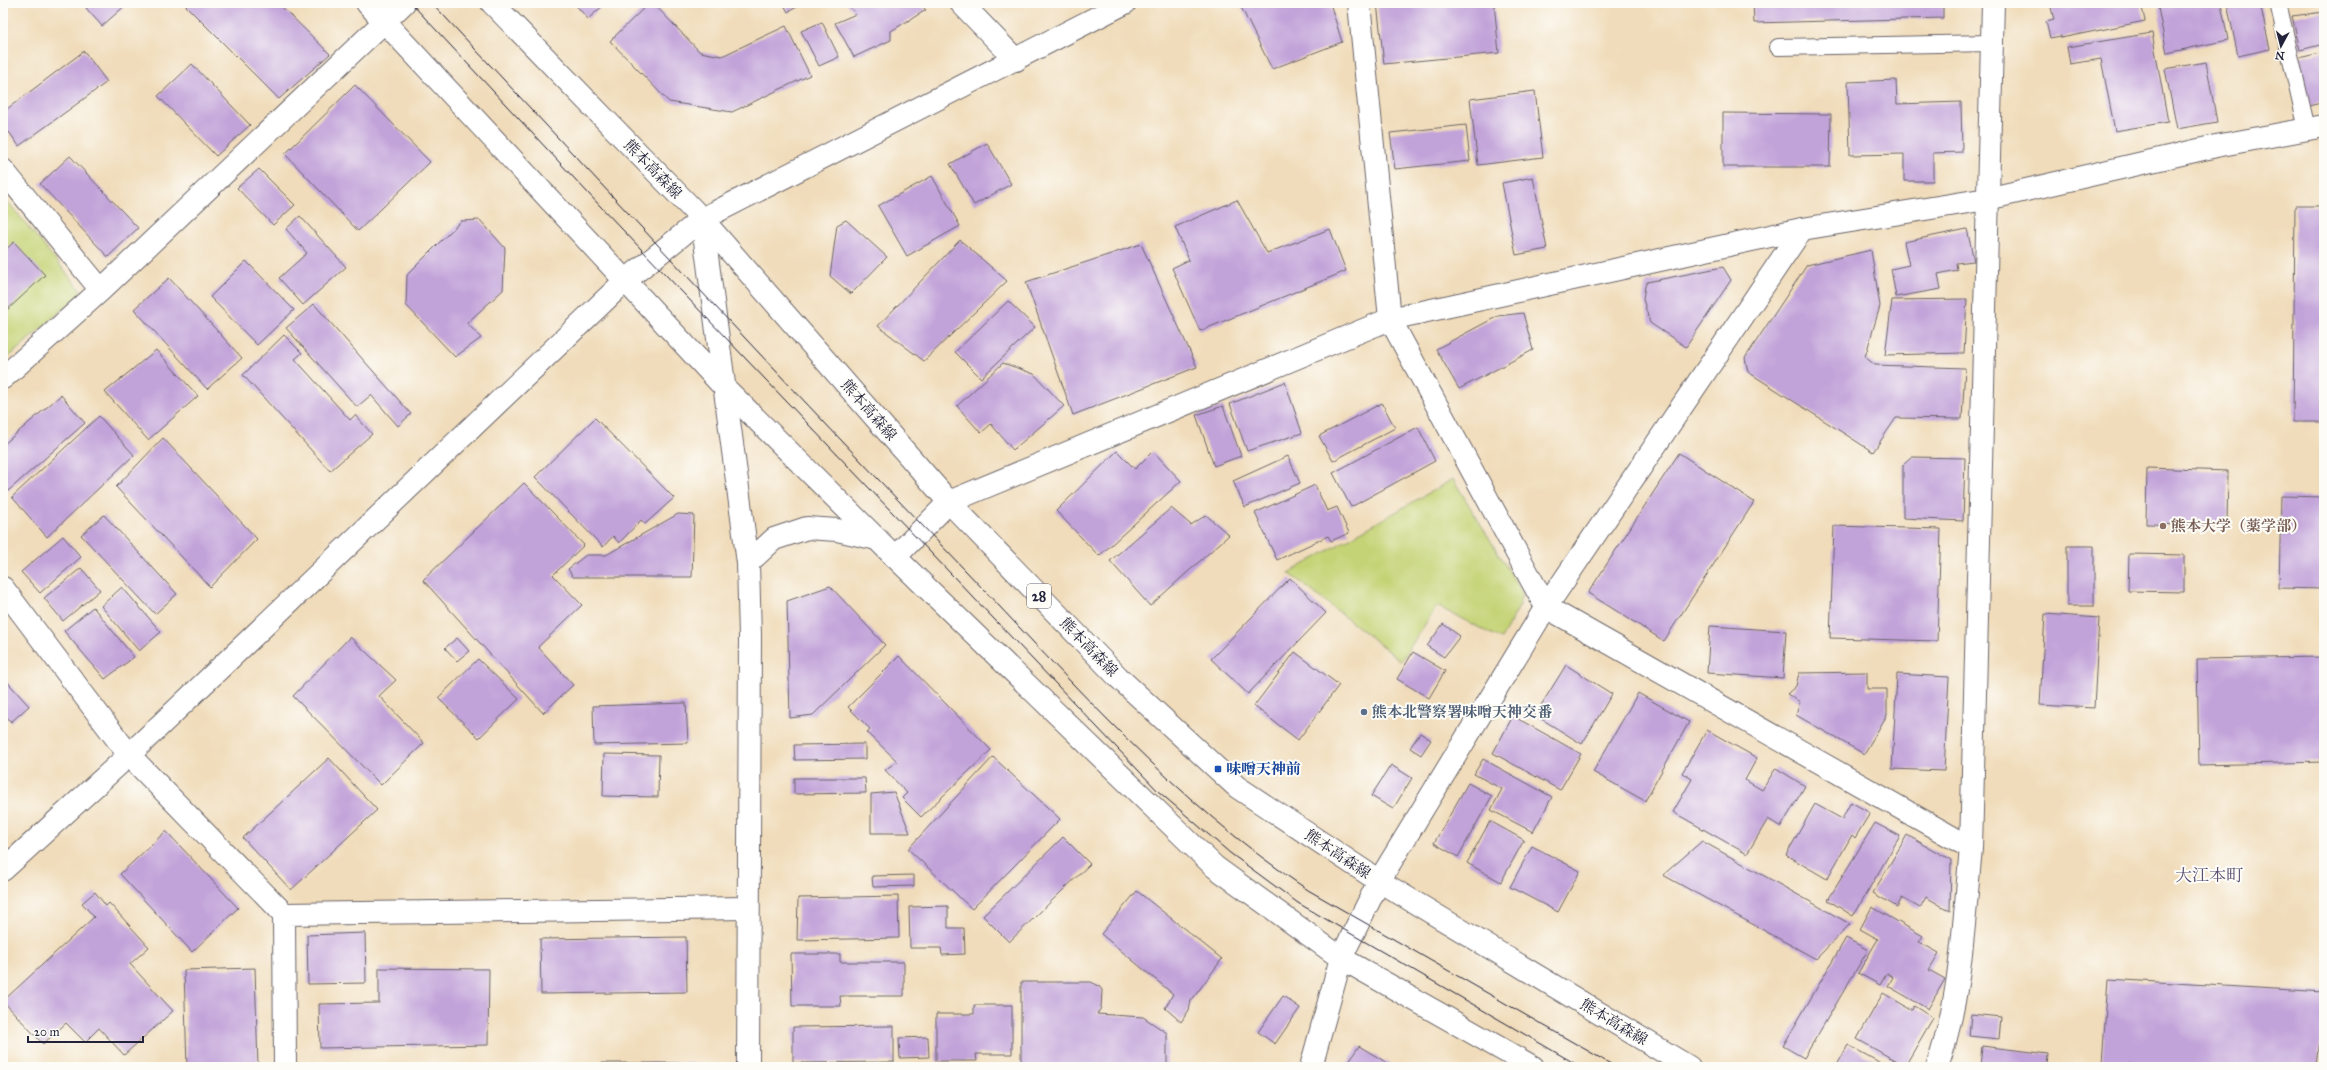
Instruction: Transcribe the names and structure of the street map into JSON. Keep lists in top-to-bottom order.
{
  "streets": {
    "street": ["熊本高森線", "28"]
  },
  "districts": ["大江本町"],
  "places": {
    "other": ["熊本大学（薬学部）", "熊本北警察署味噌天神交番"],
    "transit": ["味噌天神前"]
  },
  "scale_bar": "20 m",
  "north": "bottom"
}
